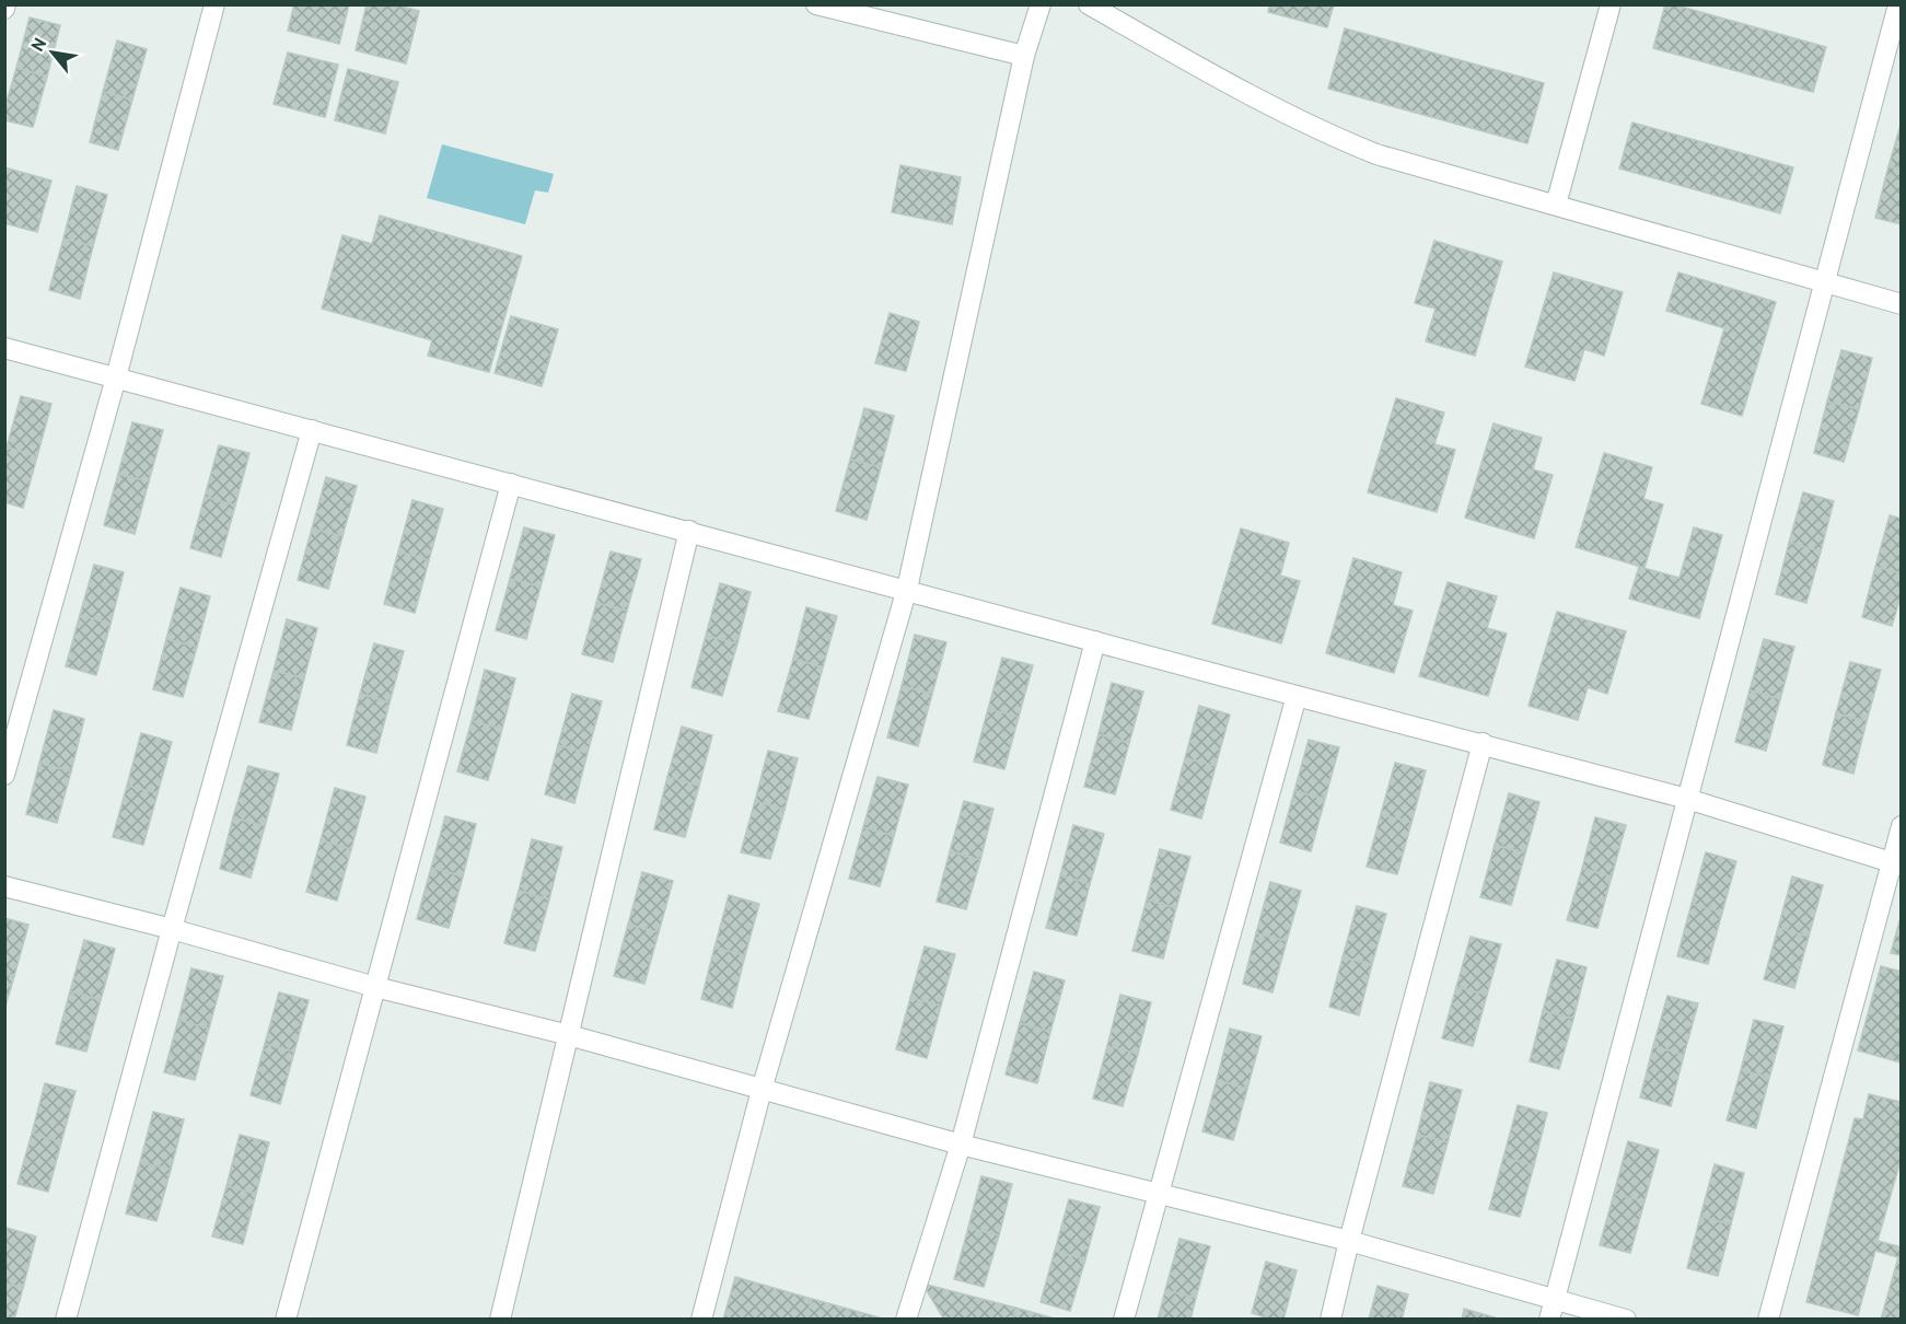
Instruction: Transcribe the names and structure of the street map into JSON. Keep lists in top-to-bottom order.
{
  "north": "top left"
}
